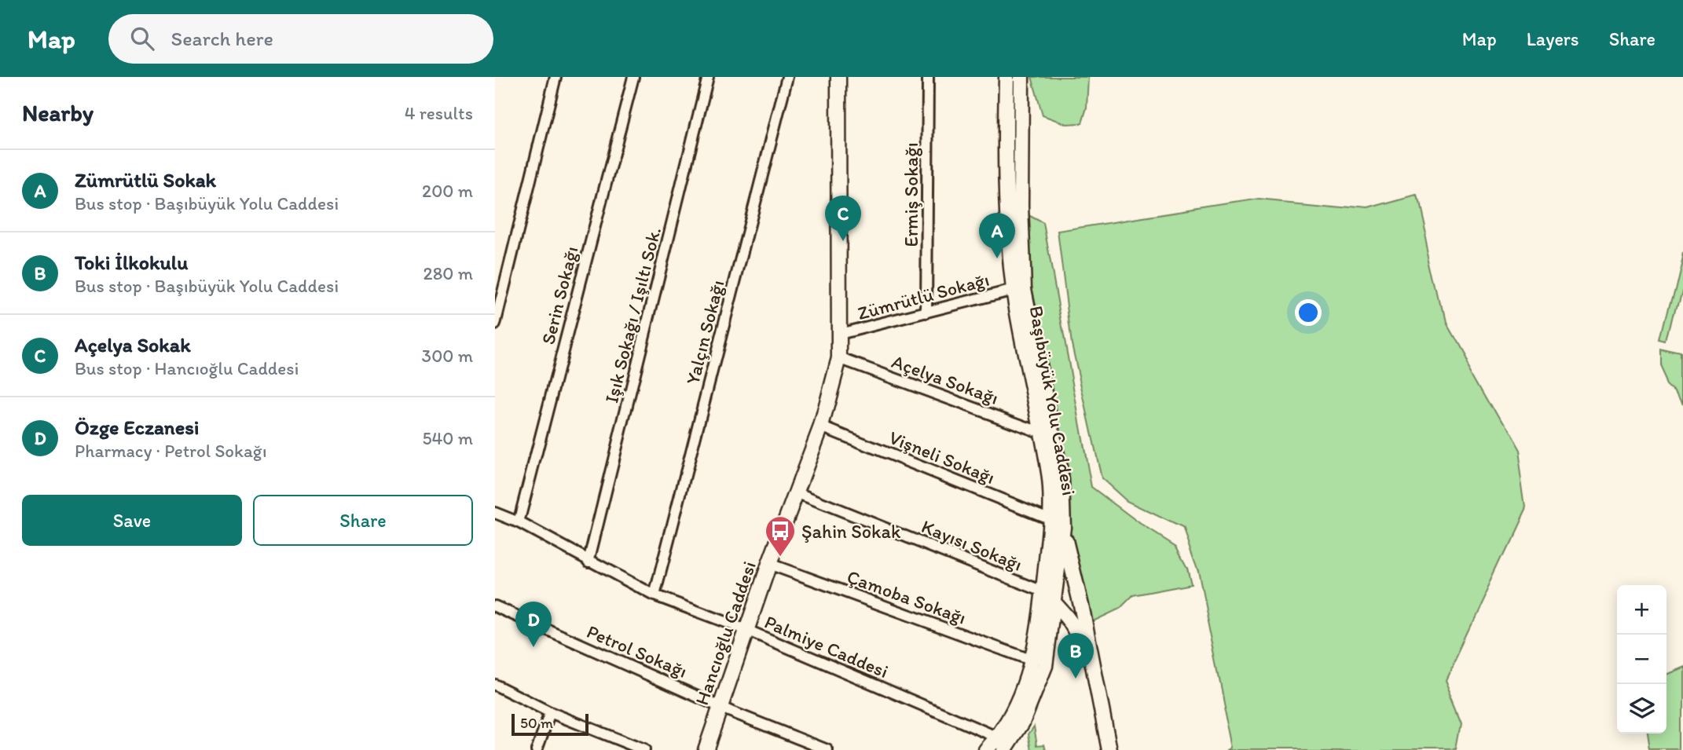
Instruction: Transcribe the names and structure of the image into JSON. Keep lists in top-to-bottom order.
{
  "streets": {
    "main road": ["Başıbüyük Yolu Caddesi", "Hancıoğlu Caddesi"],
    "street": [
      "Ermiş Sokağı",
      "Serin Sokağı",
      "Zümrütlü Sokağı",
      "Işık Sokağı / Işıltı Sok.",
      "Yalçın Sokağı",
      "Açelya Sokağı",
      "Vişneli Sokağı",
      "Kayısı Sokağı",
      "Çamoba Sokağı",
      "Palmiye Caddesi",
      "Petrol Sokağı"
    ]
  },
  "crossings": [
    ["Ermiş Sokağı", "Zümrütlü Sokağı"],
    ["Serin Sokağı", "Palmiye Caddesi"],
    ["Zümrütlü Sokağı", "Başıbüyük Yolu Caddesi"],
    ["Zümrütlü Sokağı", "Hancıoğlu Caddesi"],
    ["Işık Sokağı / Işıltı Sok.", "Palmiye Caddesi"],
    ["Yalçın Sokağı", "Palmiye Caddesi"],
    ["Açelya Sokağı", "Başıbüyük Yolu Caddesi"],
    ["Açelya Sokağı", "Hancıoğlu Caddesi"],
    ["Başıbüyük Yolu Caddesi", "Vişneli Sokağı"],
    ["Başıbüyük Yolu Caddesi", "Kayısı Sokağı"],
    ["Başıbüyük Yolu Caddesi", "Çamoba Sokağı"],
    ["Başıbüyük Yolu Caddesi", "Palmiye Caddesi"],
    ["Vişneli Sokağı", "Hancıoğlu Caddesi"],
    ["Kayısı Sokağı", "Hancıoğlu Caddesi"],
    ["Çamoba Sokağı", "Hancıoğlu Caddesi"],
    ["Hancıoğlu Caddesi", "Palmiye Caddesi"],
    ["Hancıoğlu Caddesi", "Petrol Sokağı"]
  ],
  "places": {
    "bus stop": ["Şahin Sokak"]
  },
  "scale_bar": "50 m",
  "page": {
    "header": "Map",
    "search": "Search here",
    "nav": ["Map", "Layers", "Share"],
    "heading": ["Nearby", "4 results"],
    "list": [
      {
        "mark": "A",
        "name": "Zümrütlü Sokak",
        "note": "Bus stop · Başıbüyük Yolu Caddesi",
        "value": "200 m"
      },
      {
        "mark": "B",
        "name": "Toki İlkokulu",
        "note": "Bus stop · Başıbüyük Yolu Caddesi",
        "value": "280 m"
      },
      {
        "mark": "C",
        "name": "Açelya Sokak",
        "note": "Bus stop · Hancıoğlu Caddesi",
        "value": "300 m"
      },
      {
        "mark": "D",
        "name": "Özge Eczanesi",
        "note": "Pharmacy · Petrol Sokağı",
        "value": "540 m"
      }
    ],
    "pins": [
      "C",
      "A",
      "D",
      "B"
    ],
    "buttons": ["Save", "Share"],
    "map_buttons": ["+", "−"],
    "scale": "50 m"
  }
}
